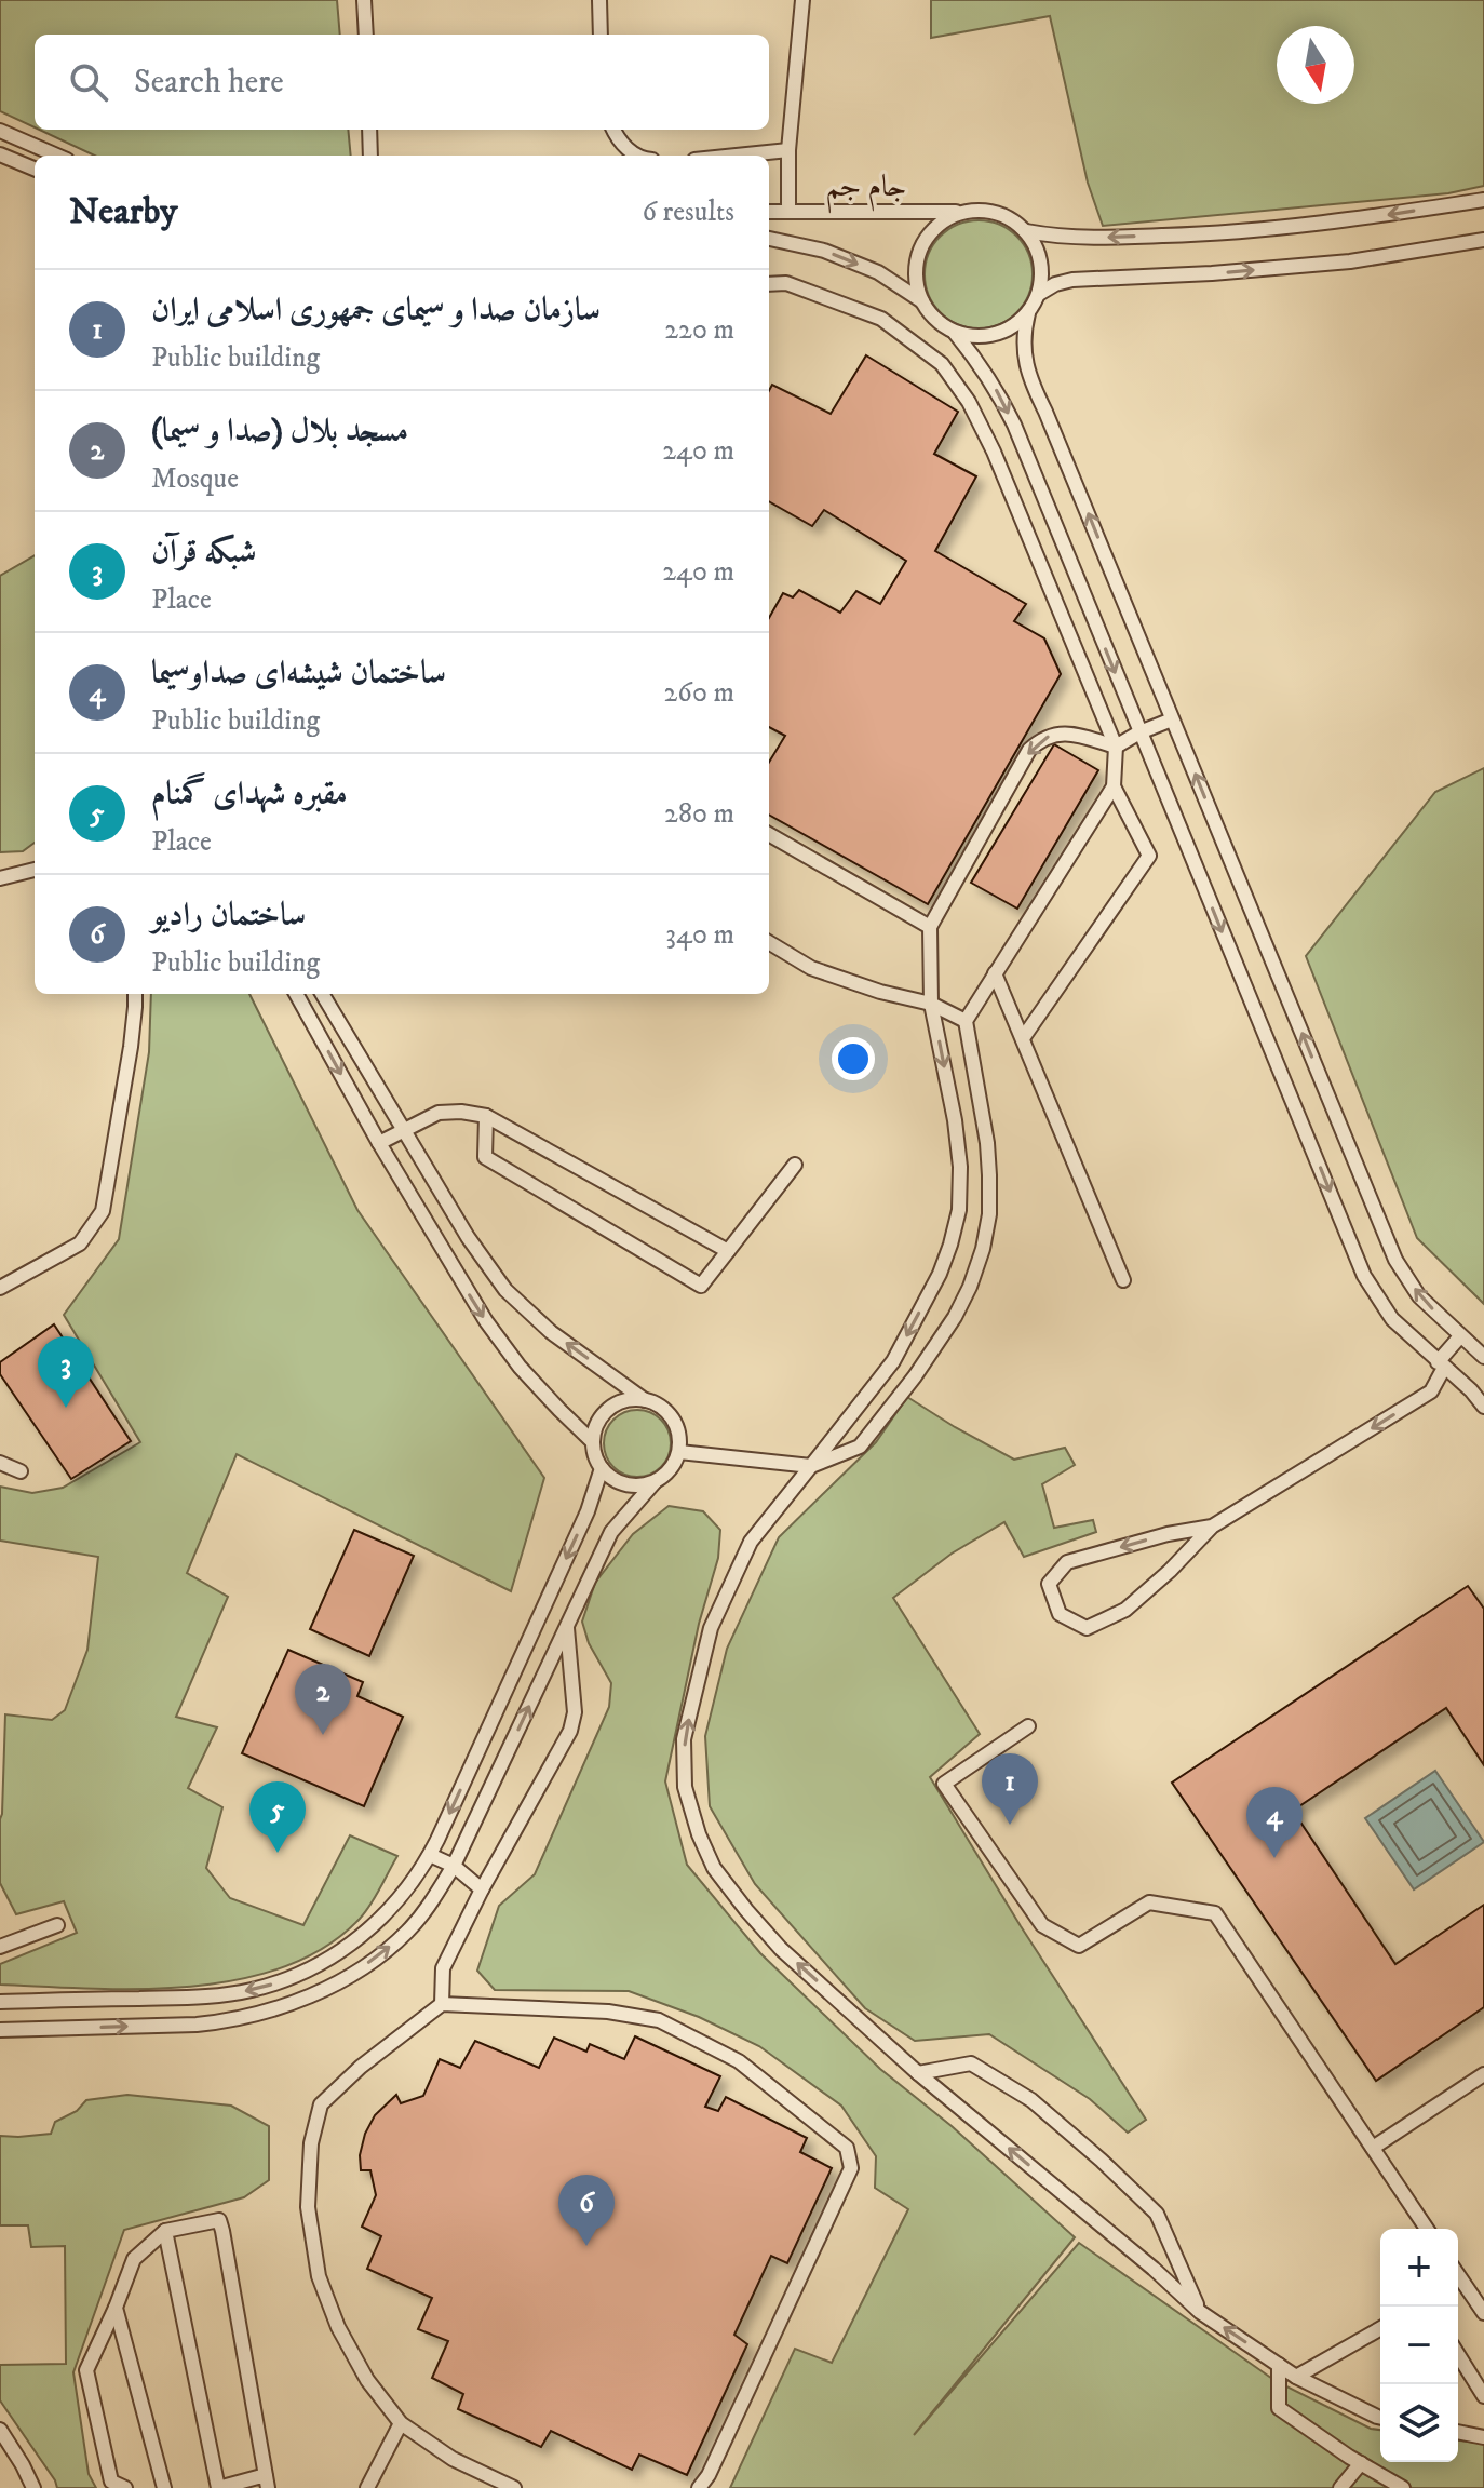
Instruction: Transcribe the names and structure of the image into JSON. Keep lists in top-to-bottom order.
{
  "streets": {
    "lane": ["جام جم"]
  },
  "north": "bottom",
  "page": {
    "search": "Search here",
    "heading": ["Nearby", "6 results"],
    "list": [
      {
        "mark": "1",
        "name": "سازمان صدا و سیمای جمهوری اسلامی ایران",
        "note": "Public building",
        "value": "220 m"
      },
      {
        "mark": "2",
        "name": "مسجد بلال (صدا و سیما)",
        "note": "Mosque",
        "value": "240 m"
      },
      {
        "mark": "3",
        "name": "شبکه قرآن",
        "note": "Place",
        "value": "240 m"
      },
      {
        "mark": "4",
        "name": "ساختمان شیشه‌ای صداوسیما",
        "note": "Public building",
        "value": "260 m"
      },
      {
        "mark": "5",
        "name": "مقبره شهدای گمنام",
        "note": "Place",
        "value": "280 m"
      },
      {
        "mark": "6",
        "name": "ساختمان رادیو",
        "note": "Public building",
        "value": "340 m"
      }
    ],
    "pins": [
      "3",
      "2",
      "1",
      "5",
      "4",
      "6"
    ],
    "map_buttons": ["+", "−"]
  }
}
